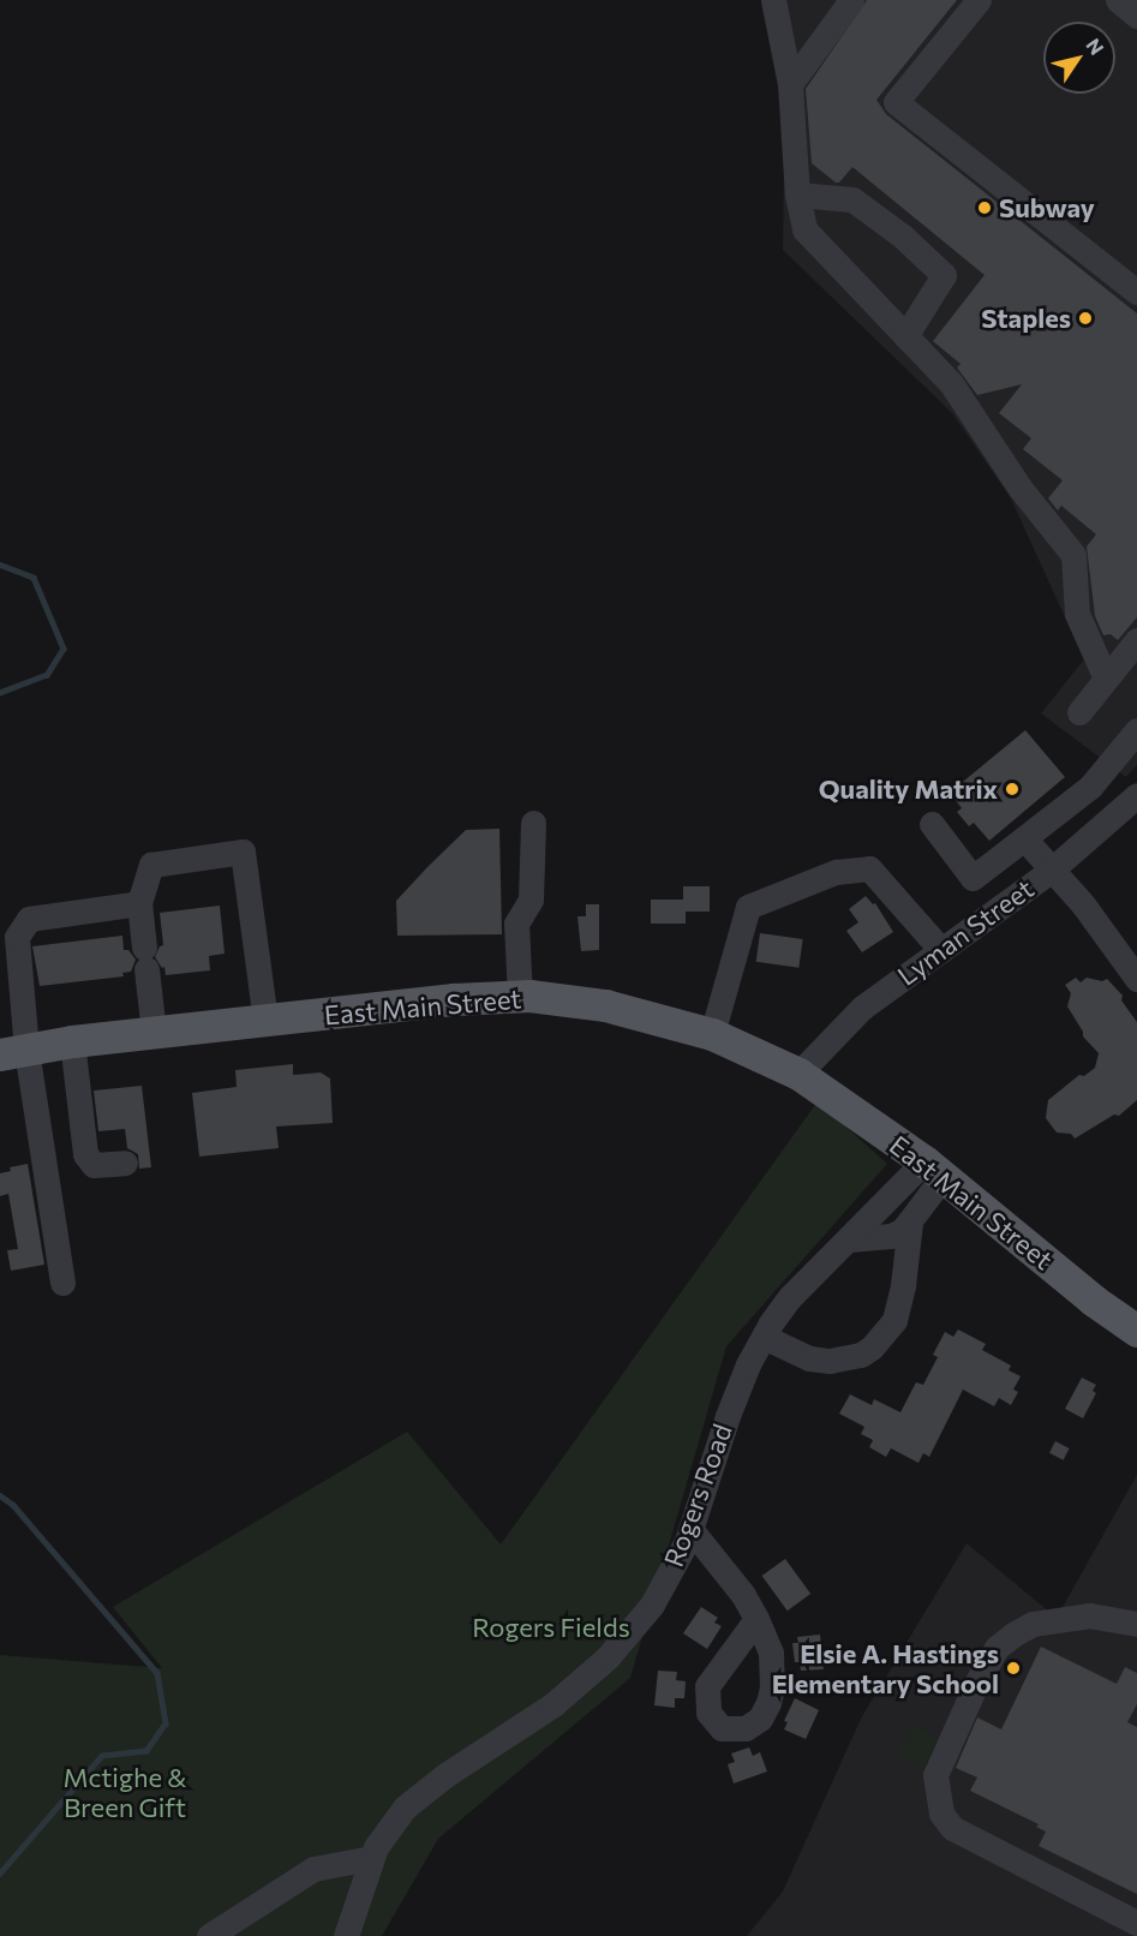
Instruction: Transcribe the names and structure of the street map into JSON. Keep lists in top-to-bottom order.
{
  "streets": {
    "main road": ["East Main Street"],
    "street": ["Lyman Street", "Rogers Road"]
  },
  "crossings": [
    ["Lyman Street", "East Main Street"],
    ["East Main Street", "Rogers Road"]
  ],
  "parks": ["Rogers Fields", "Mctighe & Breen Gift"],
  "places": [
    "Subway",
    "Staples",
    "Quality Matrix",
    "Elsie A. Hastings Elementary School"
  ],
  "north": "top right"
}
